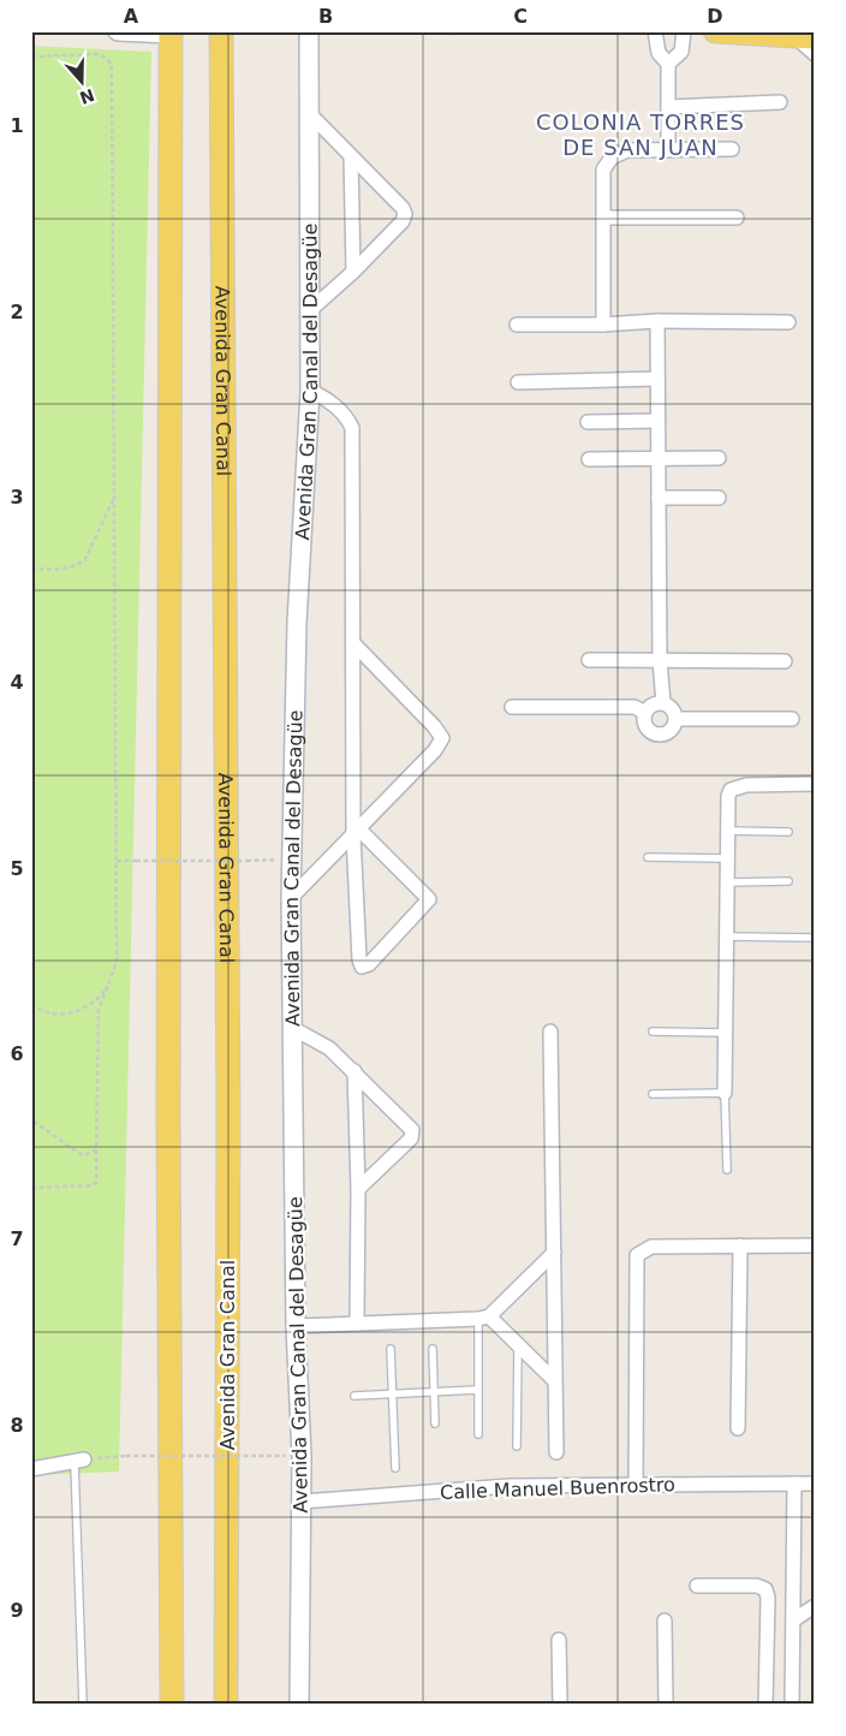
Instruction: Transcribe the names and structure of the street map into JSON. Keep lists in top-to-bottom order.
{
  "streets": {
    "main road": ["Avenida Gran Canal"],
    "street": ["Avenida Gran Canal del Desagüe", "Calle Manuel Buenrostro"]
  },
  "crossings": [
    ["Avenida Gran Canal del Desagüe", "Calle Manuel Buenrostro"]
  ],
  "districts": ["COLONIA TORRES DE SAN JUAN"],
  "north": "bottom",
  "grid": {
    "columns": [
      "A",
      "B",
      "C",
      "D"
    ],
    "rows": [
      "1",
      "2",
      "3",
      "4",
      "5",
      "6",
      "7",
      "8",
      "9"
    ]
  }
}
